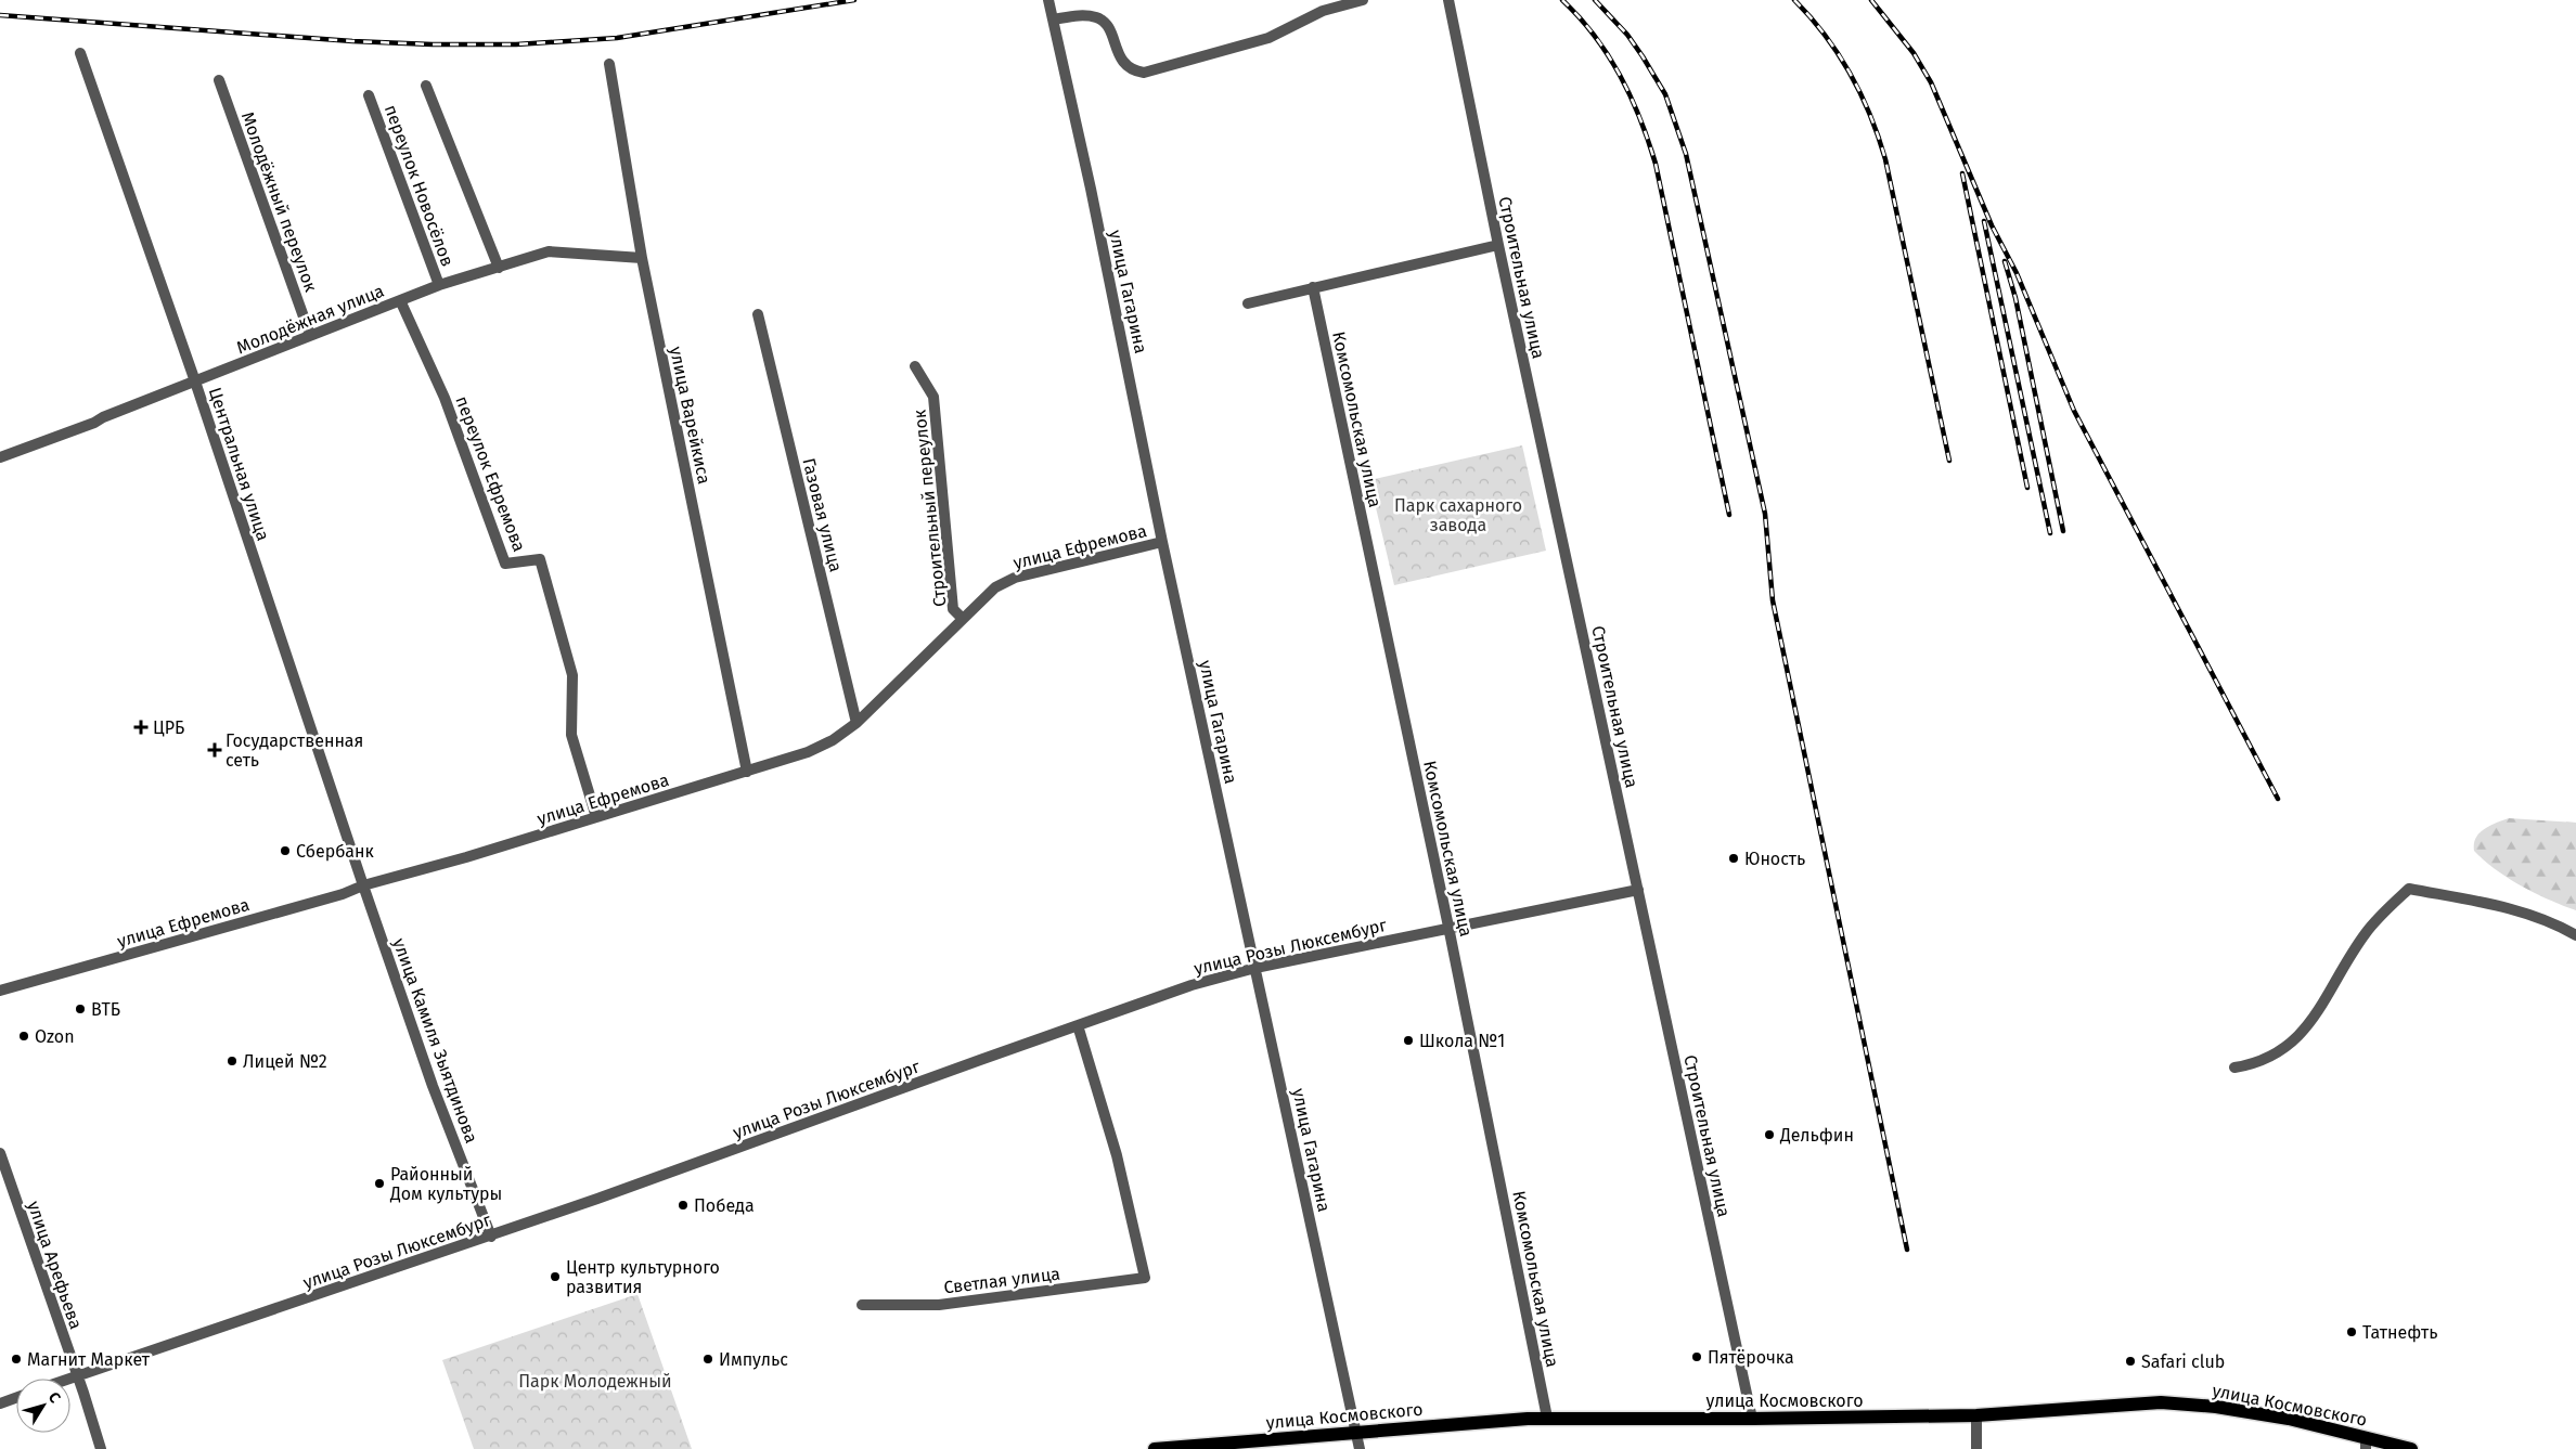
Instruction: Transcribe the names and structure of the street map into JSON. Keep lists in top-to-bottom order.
{
  "streets": {
    "main road": ["улица Космовского"],
    "street": [
      "переулок Новосёлов",
      "Молодёжный переулок",
      "Строительная улица",
      "улица Гагарина",
      "Молодёжная улица",
      "улица Варейкиса",
      "Комсомольская улица",
      "Центральная улица",
      "переулок Ефремова",
      "Строительный переулок",
      "Газовая улица",
      "улица Ефремова",
      "улица Розы Люксембург",
      "улица Камиля Зыятдинова",
      "улица Арефьева",
      "Светлая улица"
    ]
  },
  "crossings": [
    ["переулок Новосёлов", "Молодёжная улица"],
    ["Молодёжный переулок", "Молодёжная улица"],
    ["Строительная улица", "улица Розы Люксембург"],
    ["Строительная улица", "улица Космовского"],
    ["улица Гагарина", "улица Ефремова"],
    ["улица Гагарина", "улица Розы Люксембург"],
    ["улица Гагарина", "улица Космовского"],
    ["Молодёжная улица", "улица Варейкиса"],
    ["Молодёжная улица", "Центральная улица"],
    ["Молодёжная улица", "переулок Ефремова"],
    ["улица Варейкиса", "улица Ефремова"],
    ["Комсомольская улица", "улица Розы Люксембург"],
    ["Комсомольская улица", "улица Космовского"],
    ["Центральная улица", "улица Ефремова"],
    ["Центральная улица", "улица Камиля Зыятдинова"],
    ["переулок Ефремова", "улица Ефремова"],
    ["Строительный переулок", "улица Ефремова"],
    ["Газовая улица", "улица Ефремова"],
    ["улица Ефремова", "улица Камиля Зыятдинова"],
    ["улица Розы Люксембург", "улица Камиля Зыятдинова"],
    ["улица Розы Люксембург", "улица Арефьева"],
    ["улица Розы Люксембург", "Светлая улица"]
  ],
  "parks": ["Парк сахарного завода", "Парк Молодежный"],
  "places": {
    "health": ["ЦРБ", "Государственная сеть"],
    "other": [
      "Сбербанк",
      "Юность",
      "ВТБ",
      "Ozon",
      "Школа №1",
      "Лицей №2",
      "Дельфин",
      "Районный Дом культуры",
      "Победа",
      "Центр культурного развития",
      "Татнефть",
      "Пятёрочка",
      "Магнит Маркет",
      "Импульс",
      "Safari club"
    ]
  },
  "north": "top right"
}
